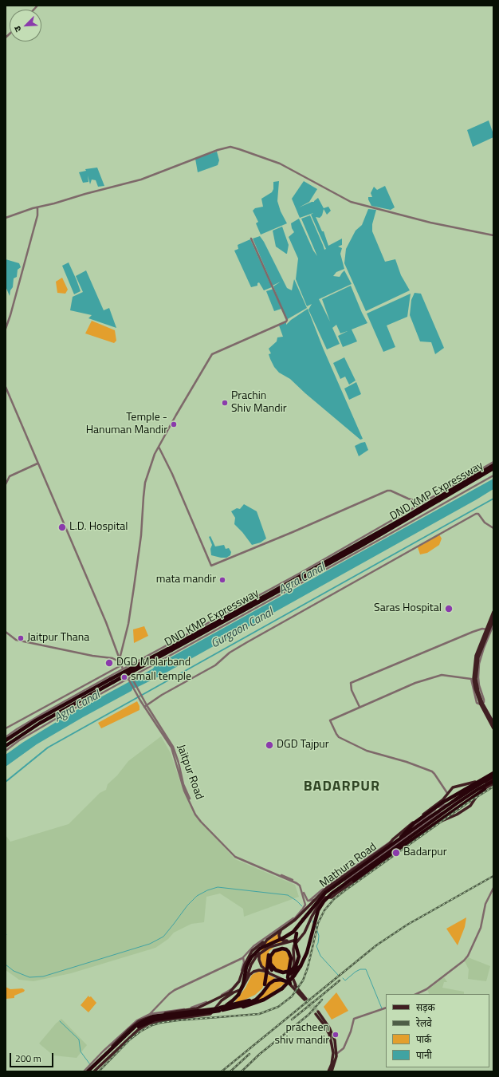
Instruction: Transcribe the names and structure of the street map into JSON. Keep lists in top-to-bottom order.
{
  "streets": {
    "highway": ["DND KMP Expressway", "Mathura Road"],
    "street": ["Jaitpur Road"]
  },
  "districts": ["BADARPUR"],
  "water": ["Agra Canal", "Gurgaon Canal"],
  "places": [
    "Prachin Shiv Mandir",
    "Temple - Hanuman Mandir",
    "L.D. Hospital",
    "mata mandir",
    "Saras Hospital",
    "Jaitpur Thana",
    "DGD Molarband",
    "small temple",
    "DGD Tajpur",
    "Badarpur",
    "pracheen shiv mandir"
  ],
  "legend": [
    "सड़क",
    "रेलवे",
    "पार्क",
    "पानी"
  ],
  "scale_bar": "200 m",
  "north": "bottom left"
}
